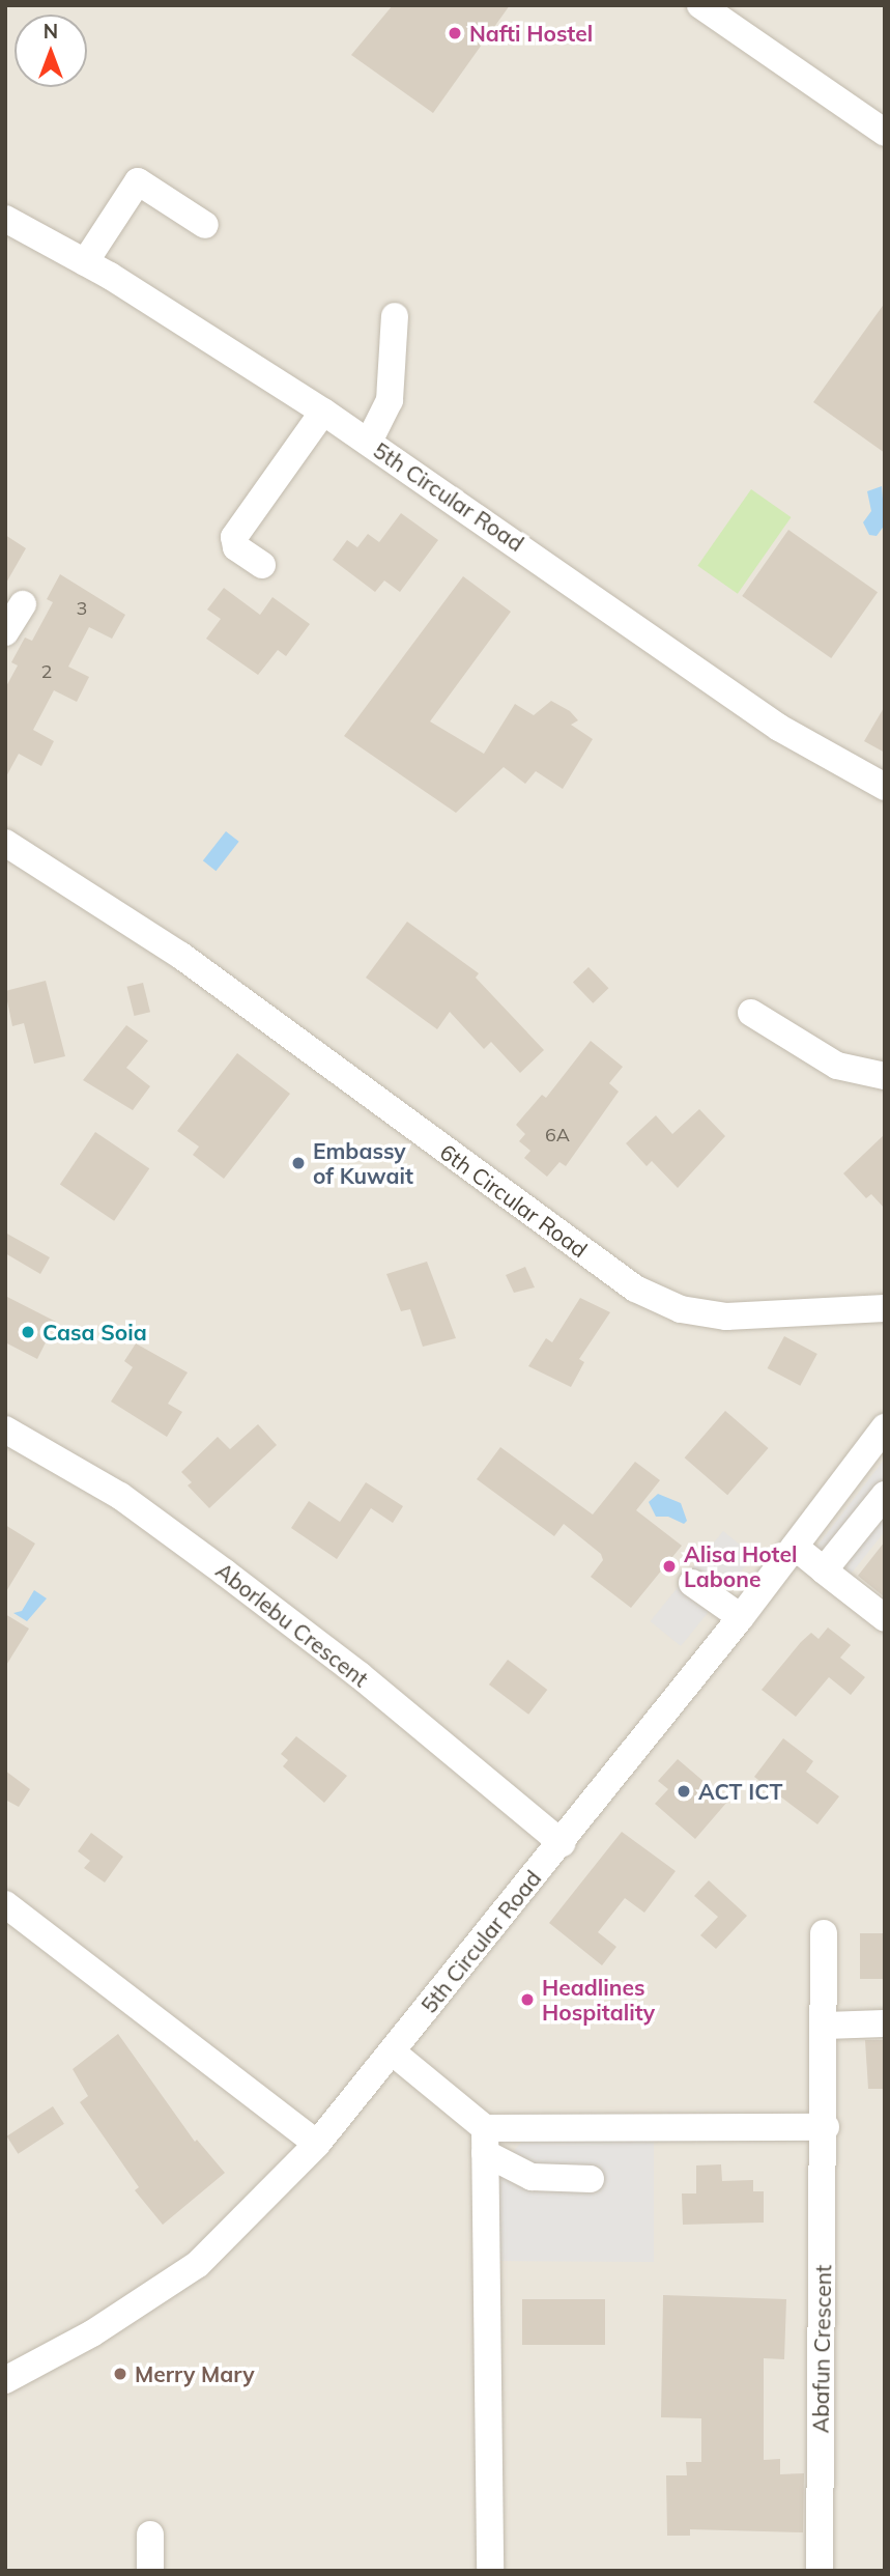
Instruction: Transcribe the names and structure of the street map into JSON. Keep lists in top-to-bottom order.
{
  "streets": {
    "street": [
      "5th Circular Road",
      "6th Circular Road",
      "Aborlebu Crescent",
      "Abafun Crescent"
    ]
  },
  "crossings": [
    ["5th Circular Road", "Aborlebu Crescent"]
  ],
  "places": [
    "Nafti Hostel",
    "Embassy of Kuwait",
    "Casa Soia",
    "Alisa Hotel Labone",
    "ACT ICT",
    "Headlines Hospitality",
    "Merry Mary"
  ],
  "house_numbers": ["3", "2", "6A"],
  "north": "top"
}
